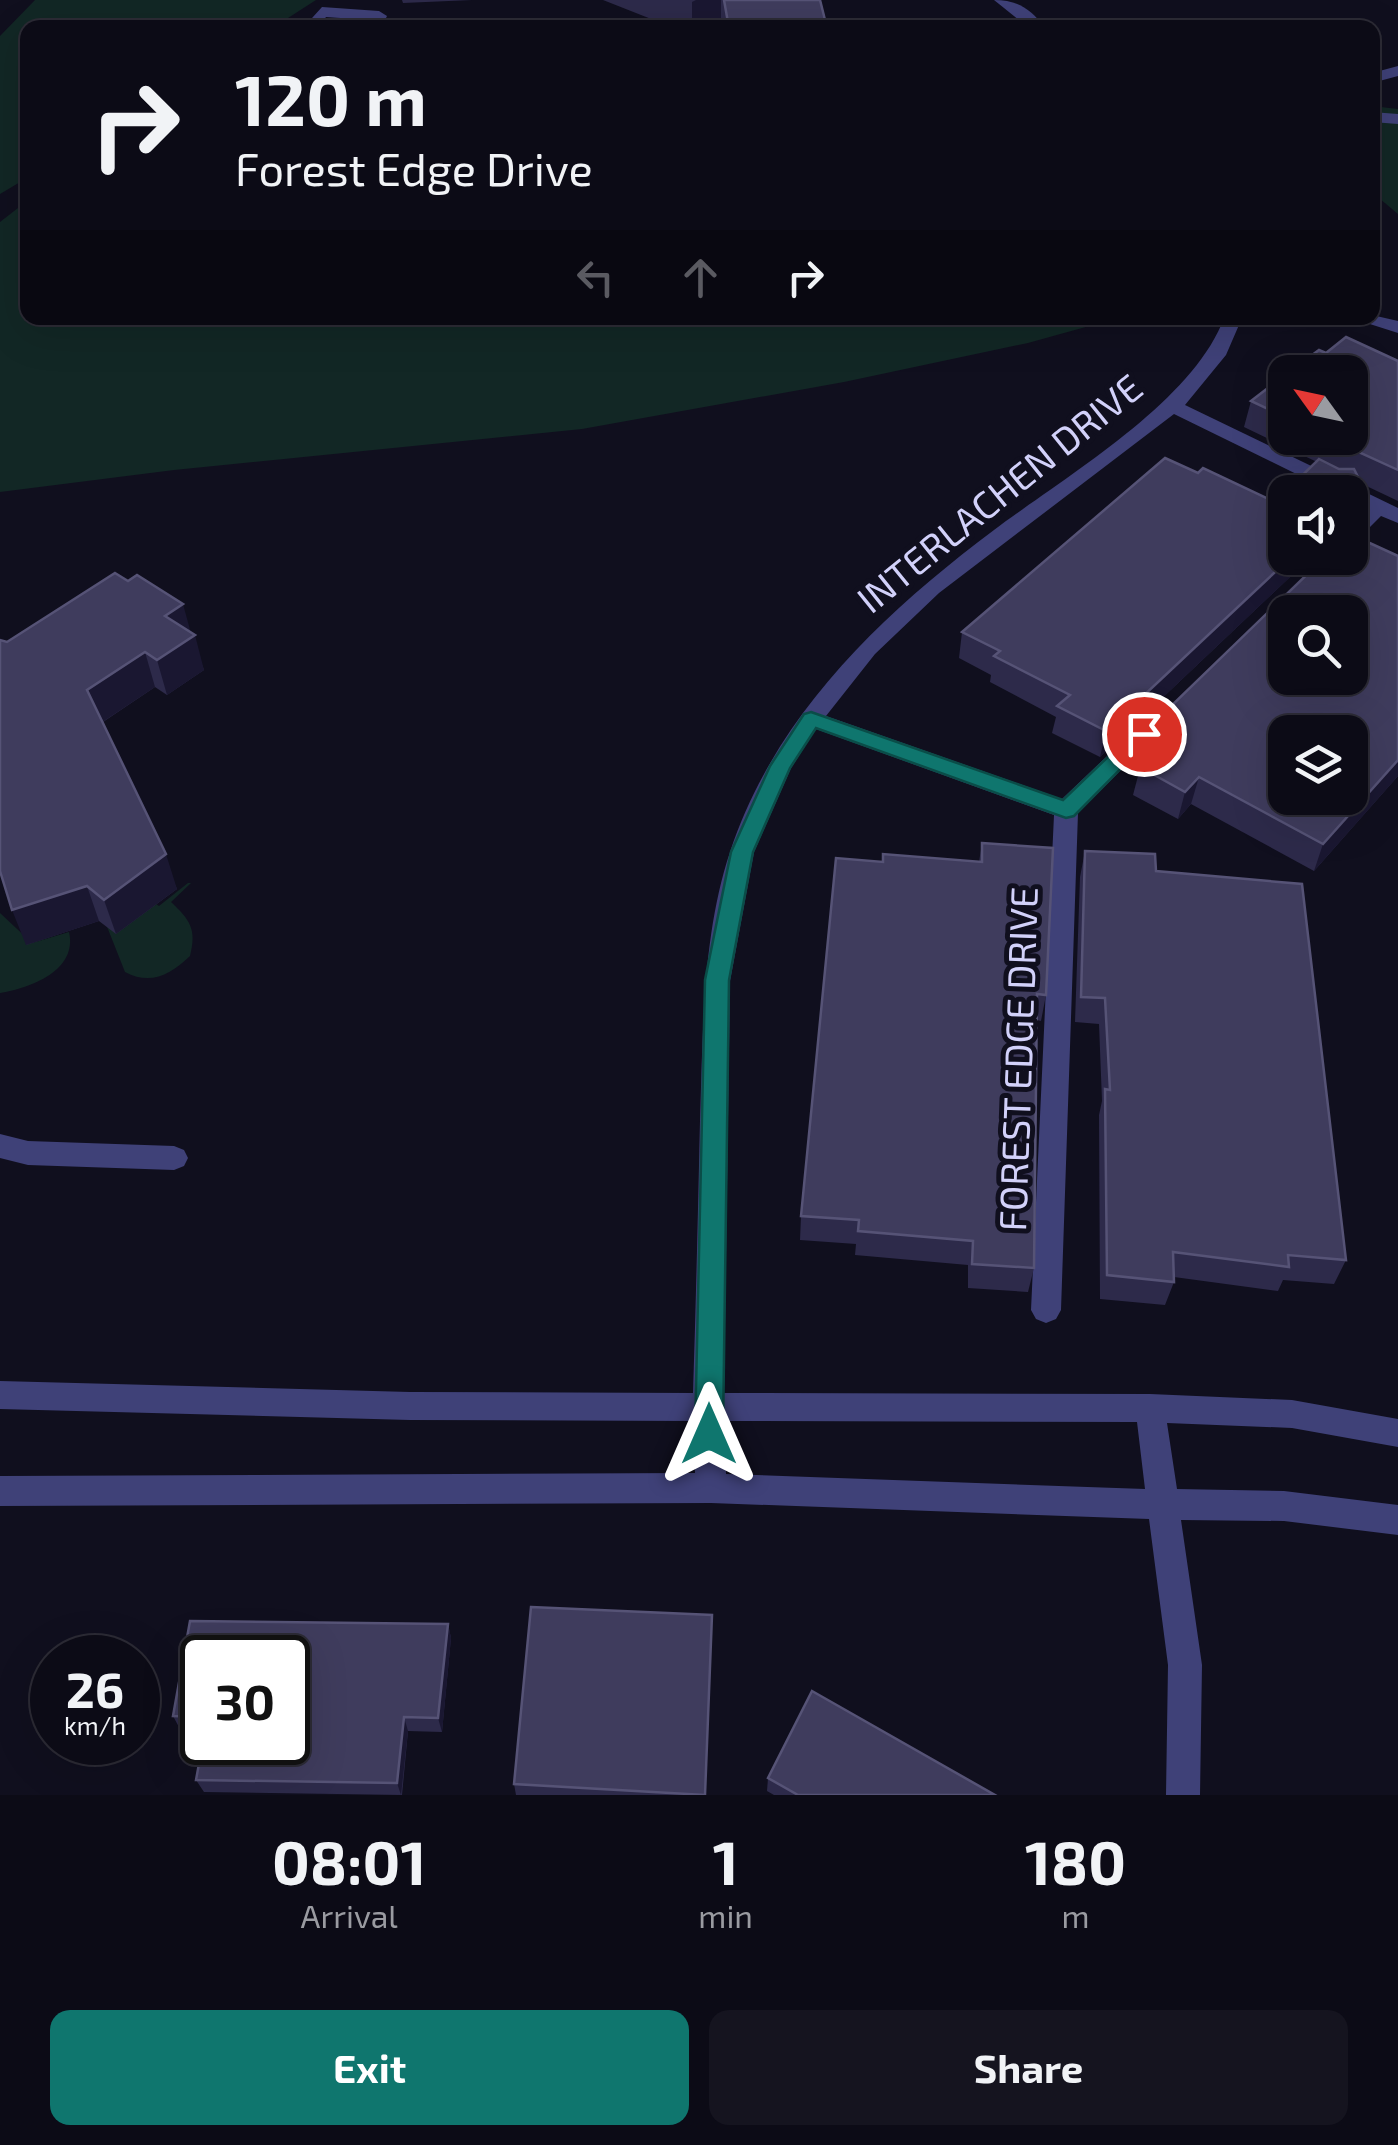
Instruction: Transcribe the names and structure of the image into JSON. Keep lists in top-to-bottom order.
{
  "streets": {
    "street": ["INTERLACHEN DRIVE", "FOREST EDGE DRIVE"]
  },
  "north": "top left",
  "page": {
    "turn": ["120 m", "Forest Edge Drive"],
    "speed": "26 km/h",
    "limit": "30",
    "eta": [
      "08:01",
      "Arrival",
      "1",
      "min",
      "180",
      "m"
    ],
    "buttons": ["Exit", "Share"]
  }
}
